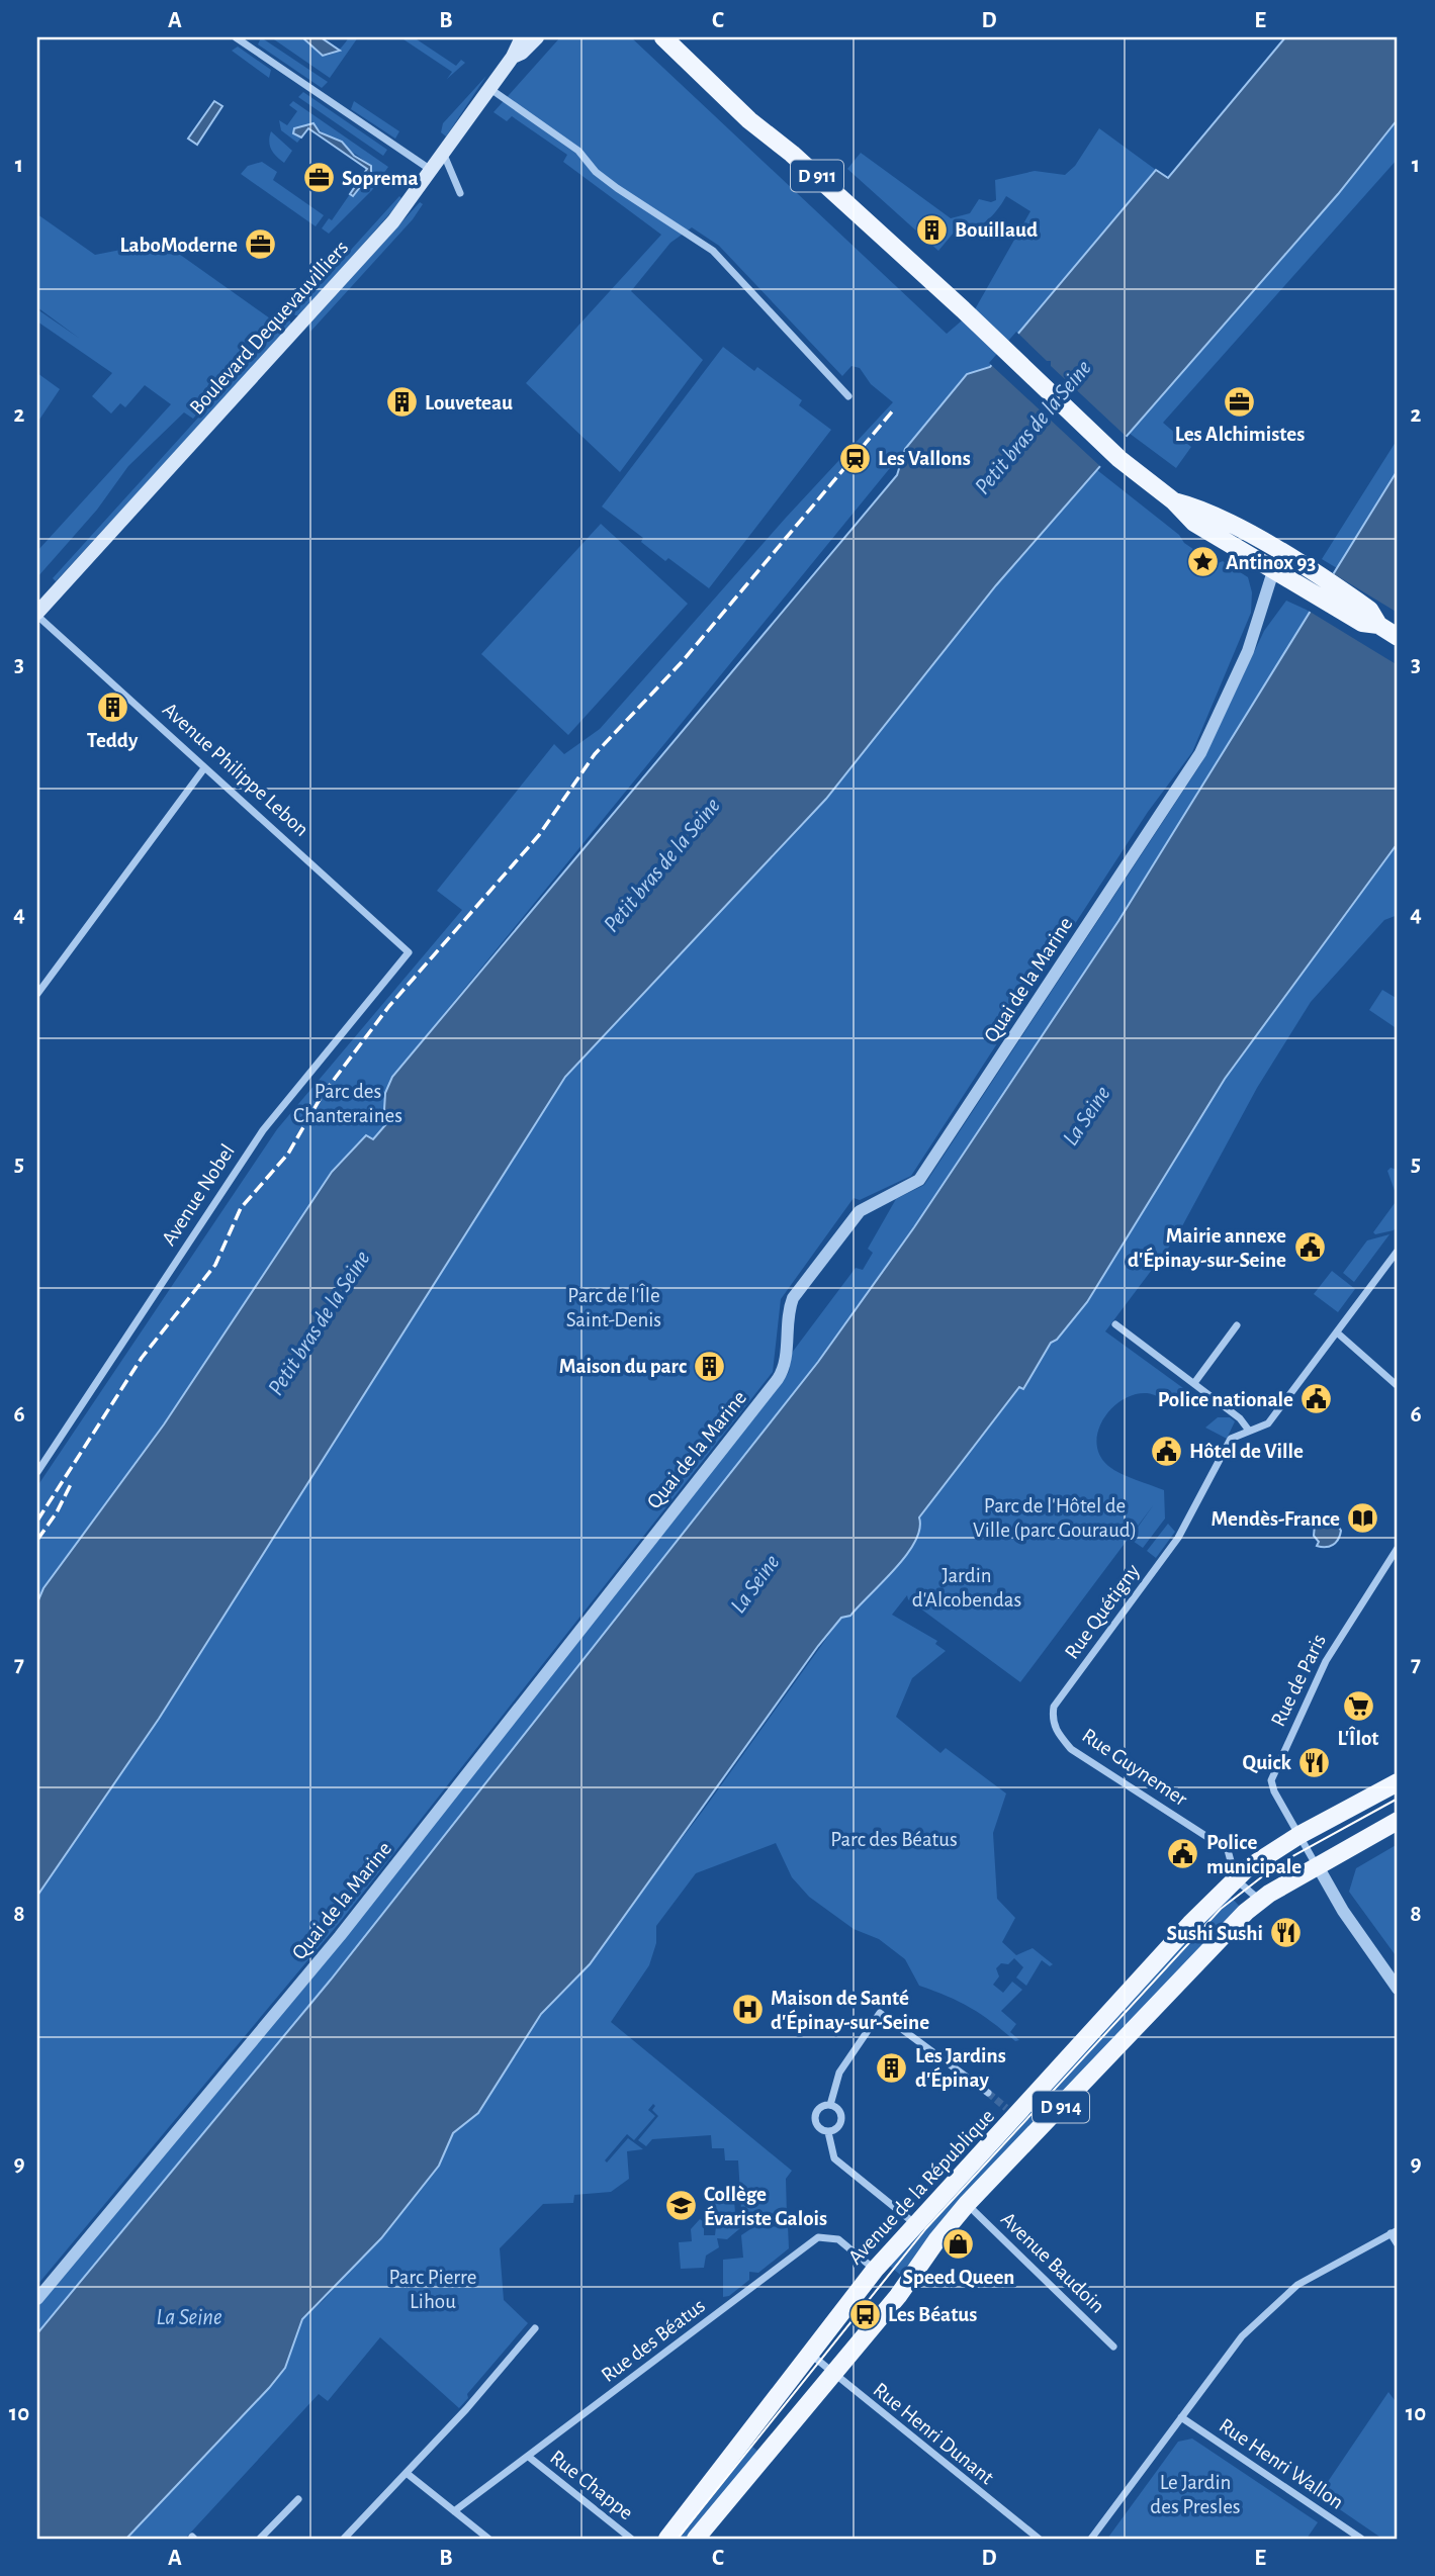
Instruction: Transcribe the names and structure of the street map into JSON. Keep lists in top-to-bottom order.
{
  "streets": {
    "main road": [
      "D 911",
      "Boulevard Dequevauvilliers",
      "D 914",
      "Avenue de la République"
    ],
    "street": [
      "Avenue Philippe Lebon",
      "Quai de la Marine",
      "Avenue Nobel",
      "Rue Quétigny",
      "Rue de Paris",
      "Rue Guynemer",
      "Avenue Baudoin",
      "Rue des Béatus",
      "Rue Henri Dunant",
      "Rue Henri Wallon",
      "Rue Chappe"
    ]
  },
  "crossings": [
    ["D 911", "Quai de la Marine"],
    ["Boulevard Dequevauvilliers", "Avenue Philippe Lebon"],
    ["Avenue Philippe Lebon", "Avenue Nobel"],
    ["Rue Quétigny", "Rue Guynemer"],
    ["Rue de Paris", "D 914"],
    ["Rue de Paris", "Avenue de la République"],
    ["Rue Guynemer", "D 914"],
    ["Rue Guynemer", "Avenue de la République"],
    ["D 914", "Avenue de la République"],
    ["D 914", "Avenue Baudoin"],
    ["D 914", "Rue Henri Dunant"],
    ["Avenue de la République", "Rue des Béatus"],
    ["Avenue de la République", "Rue Henri Dunant"],
    ["Rue des Béatus", "Rue Chappe"]
  ],
  "water": ["Petit bras de la Seine", "La Seine"],
  "parks": [
    "Parc des Chanteraines",
    "Parc de l'Île Saint-Denis",
    "Parc de l'Hôtel de Ville (parc Gouraud)",
    "Jardin d'Alcobendas",
    "Parc des Béatus",
    "Parc Pierre Lihou",
    "Le Jardin des Presles"
  ],
  "places": {
    "office": ["Soprema", "LaboModerne", "Les Alchimistes"],
    "building": [
      "Bouillaud",
      "Louveteau",
      "Teddy",
      "Maison du parc",
      "Les Jardins d'Épinay"
    ],
    "station": ["Les Vallons"],
    "place": ["Antinox 93"],
    "public building": [
      "Mairie annexe d'Épinay-sur-Seine",
      "Police nationale",
      "Hôtel de Ville",
      "Police municipale"
    ],
    "library": ["Mendès-France"],
    "supermarket": ["L'Îlot"],
    "restaurant": ["Quick", "Sushi Sushi"],
    "hospital": ["Maison de Santé d'Épinay-sur-Seine"],
    "school or university": ["Collège Évariste Galois"],
    "shop": ["Speed Queen"],
    "bus stop": ["Les Béatus"]
  },
  "grid": {
    "columns": [
      "A",
      "B",
      "C",
      "D",
      "E"
    ],
    "rows": [
      "1",
      "2",
      "3",
      "4",
      "5",
      "6",
      "7",
      "8",
      "9",
      "10"
    ]
  }
}
